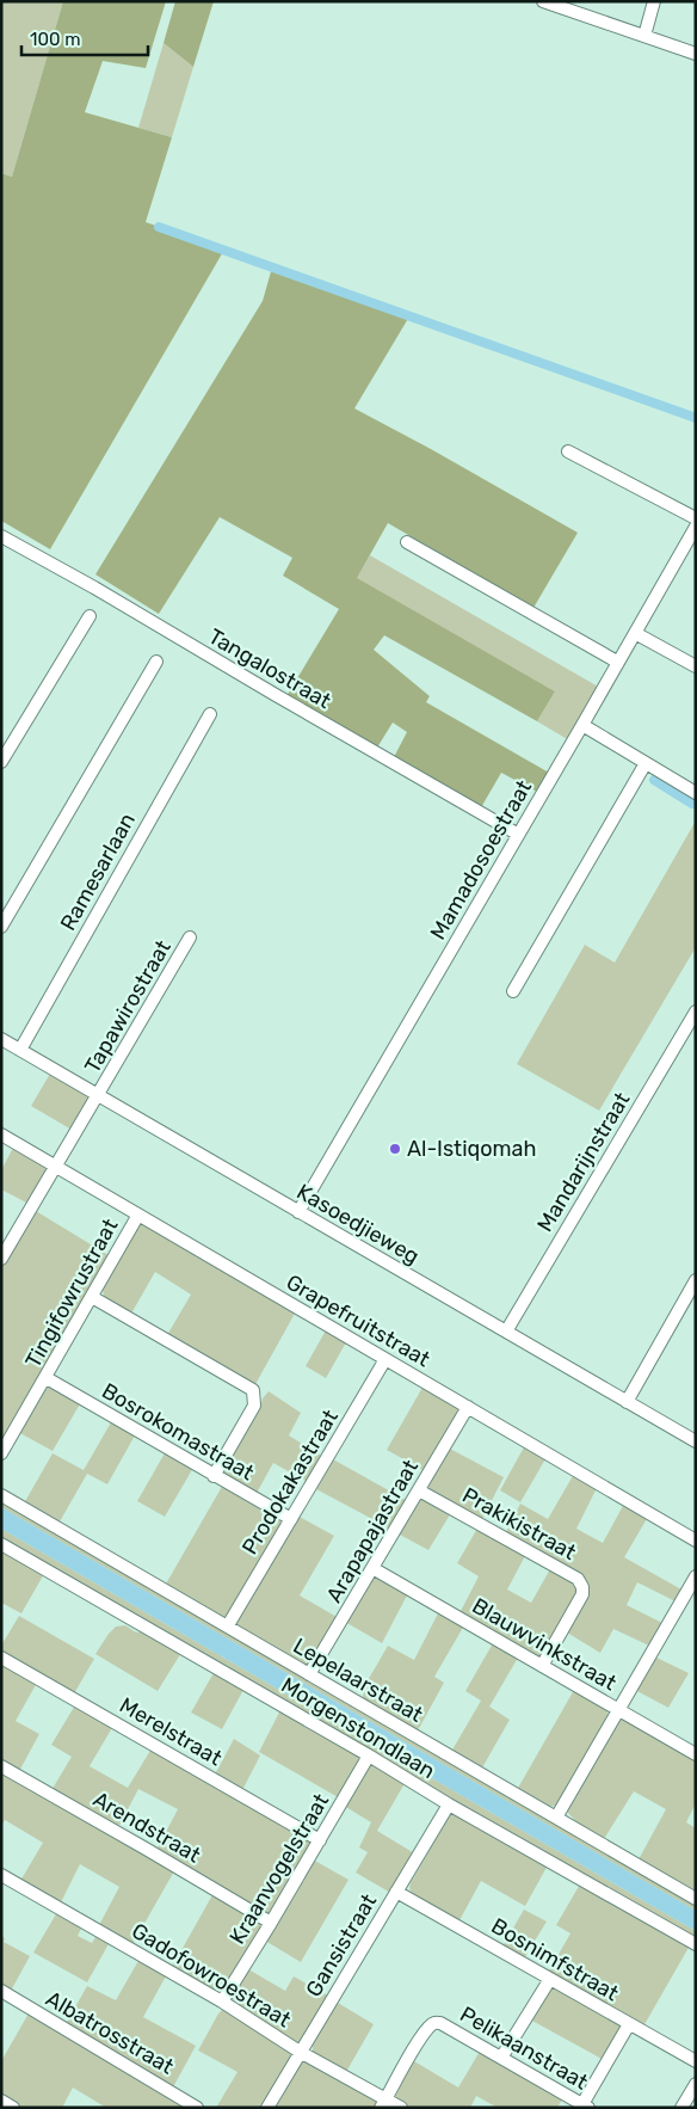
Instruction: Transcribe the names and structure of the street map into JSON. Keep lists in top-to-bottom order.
{
  "streets": {
    "street": [
      "Tangalostraat",
      "Mamadosoestraat",
      "Ramesarlaan",
      "Tapawirostraat",
      "Mandarijnstraat",
      "Kasoedjieweg",
      "Tingifowrustraat",
      "Grapefruitstraat",
      "Bosrokomastraat",
      "Prodokakastraat",
      "Prakikistraat",
      "Arapapajastraat",
      "Blauwvinkstraat",
      "Lepelaarstraat",
      "Morgenstondlaan",
      "Merelstraat",
      "Arendstraat",
      "Kraanvogelstraat",
      "Gansistraat",
      "Bosnimfstraat",
      "Gadofowroestraat",
      "Albatrosstraat",
      "Pelikaanstraat"
    ]
  },
  "crossings": [
    ["Tangalostraat", "Mamadosoestraat"],
    ["Mamadosoestraat", "Kasoedjieweg"],
    ["Ramesarlaan", "Kasoedjieweg"],
    ["Tapawirostraat", "Kasoedjieweg"],
    ["Tapawirostraat", "Grapefruitstraat"],
    ["Mandarijnstraat", "Kasoedjieweg"],
    ["Tingifowrustraat", "Grapefruitstraat"],
    ["Tingifowrustraat", "Bosrokomastraat"],
    ["Grapefruitstraat", "Prodokakastraat"],
    ["Grapefruitstraat", "Arapapajastraat"],
    ["Bosrokomastraat", "Prodokakastraat"],
    ["Prodokakastraat", "Lepelaarstraat"],
    ["Prakikistraat", "Arapapajastraat"],
    ["Prakikistraat", "Blauwvinkstraat"],
    ["Arapapajastraat", "Blauwvinkstraat"],
    ["Arapapajastraat", "Lepelaarstraat"],
    ["Morgenstondlaan", "Kraanvogelstraat"],
    ["Morgenstondlaan", "Gansistraat"],
    ["Merelstraat", "Kraanvogelstraat"],
    ["Arendstraat", "Kraanvogelstraat"],
    ["Kraanvogelstraat", "Gadofowroestraat"],
    ["Gansistraat", "Bosnimfstraat"],
    ["Gansistraat", "Gadofowroestraat"],
    ["Gadofowroestraat", "Pelikaanstraat"]
  ],
  "places": ["Al-Istiqomah"],
  "scale_bar": "100 m"
}
